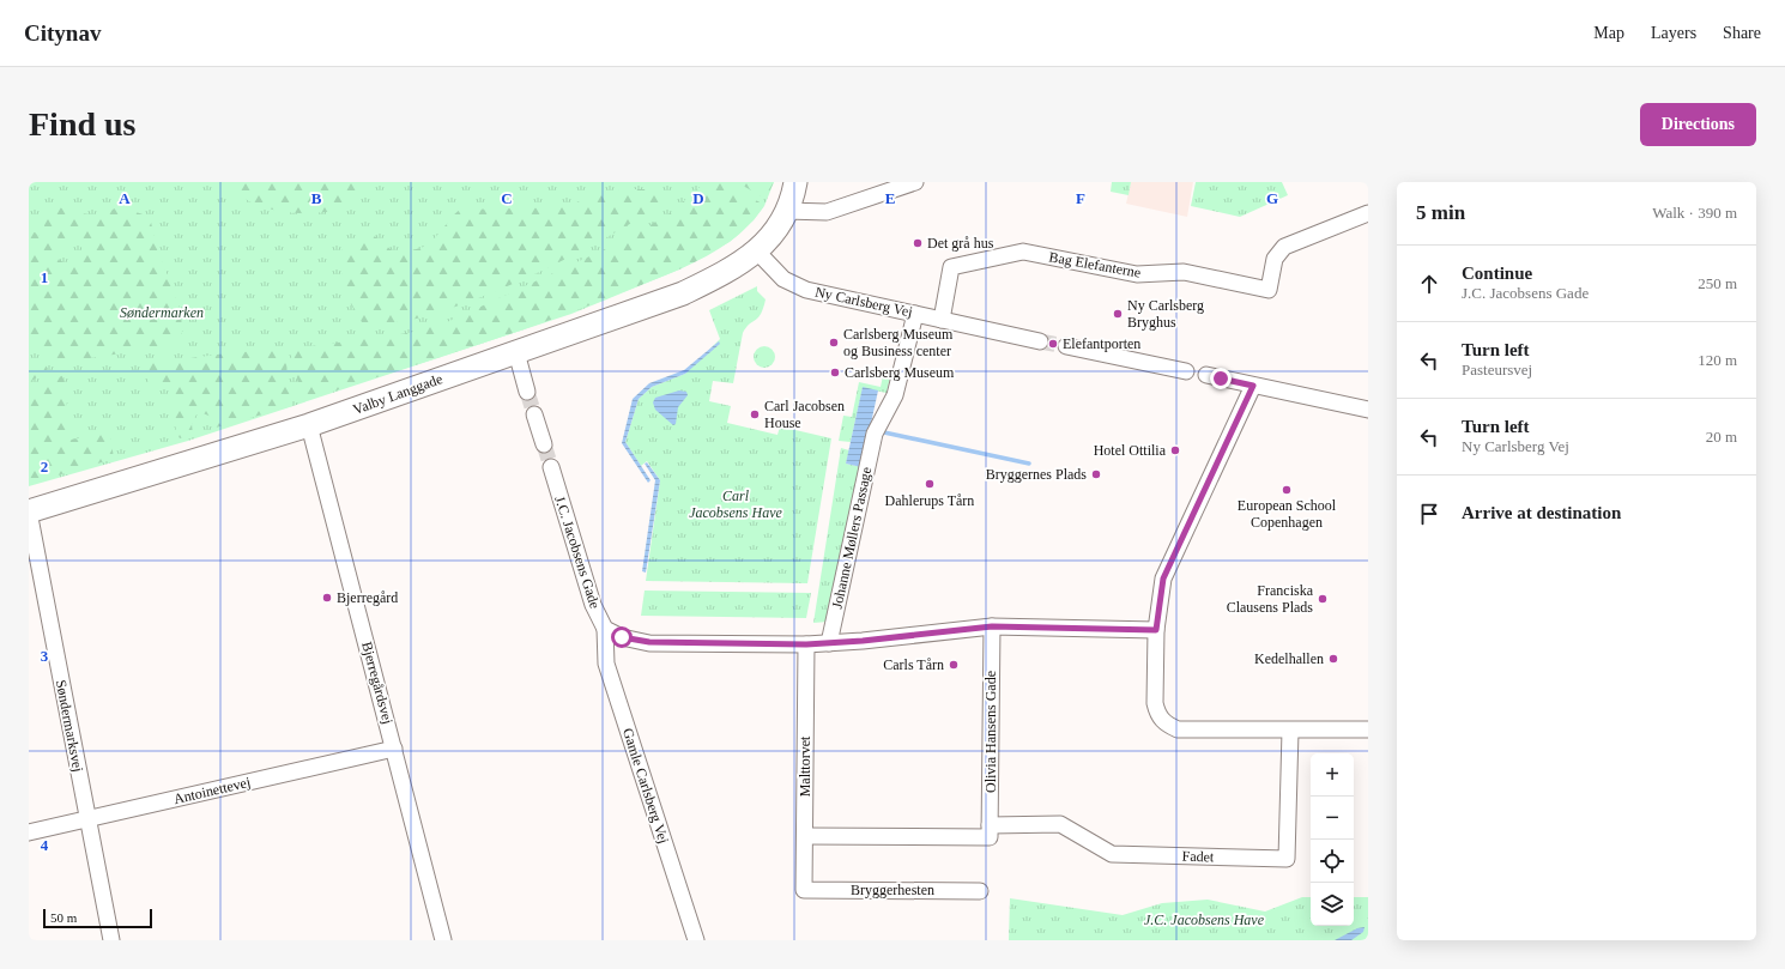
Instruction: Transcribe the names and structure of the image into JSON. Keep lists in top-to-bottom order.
{
  "streets": {
    "street": [
      "Bag Elefanterne",
      "Ny Carlsberg Vej",
      "Valby Langgade",
      "Johanne Møllers Passage",
      "J.C. Jacobsens Gade",
      "Bjerregårdsvej",
      "Søndermarksvej",
      "Olivia Hansens Gade",
      "Malttorvet",
      "Gamle Carlsberg Vej",
      "Antoinettevej",
      "Fadet",
      "Bryggerhesten"
    ]
  },
  "crossings": [
    ["Bag Elefanterne", "Ny Carlsberg Vej"],
    ["Ny Carlsberg Vej", "Valby Langgade"],
    ["Ny Carlsberg Vej", "Johanne Møllers Passage"],
    ["Valby Langgade", "Bjerregårdsvej"],
    ["Valby Langgade", "Søndermarksvej"],
    ["J.C. Jacobsens Gade", "Gamle Carlsberg Vej"],
    ["Bjerregårdsvej", "Antoinettevej"],
    ["Søndermarksvej", "Antoinettevej"],
    ["Olivia Hansens Gade", "Fadet"],
    ["Malttorvet", "Fadet"],
    ["Malttorvet", "Bryggerhesten"]
  ],
  "parks": ["Søndermarken", "Carl Jacobsens Have", "J.C. Jacobsens Have"],
  "places": [
    "Det grå hus",
    "Ny Carlsberg Bryghus",
    "Carlsberg Museum og Business center",
    "Elefantporten",
    "Carlsberg Museum",
    "Carl Jacobsen House",
    "Hotel Ottilia",
    "Bryggernes Plads",
    "Dahlerups Tårn",
    "European School Copenhagen",
    "Bjerregård",
    "Franciska Clausens Plads",
    "Kedelhallen",
    "Carls Tårn"
  ],
  "scale_bar": "50 m",
  "page": {
    "header": "Citynav",
    "nav": ["Map", "Layers", "Share"],
    "buttons": "Directions",
    "title": "Find us",
    "heading": ["5 min", "Walk · 390 m"],
    "list": [
      ["Continue", "J.C. Jacobsens Gade", "250 m"],
      ["Turn left", "Pasteursvej", "120 m"],
      ["Turn left", "Ny Carlsberg Vej", "20 m"],
      "Arrive at destination"
    ],
    "map_buttons": ["+", "−"],
    "scale": "50 m"
  },
  "grid": {
    "columns": [
      "A",
      "B",
      "C",
      "D",
      "E",
      "F",
      "G"
    ],
    "rows": [
      "1",
      "2",
      "3",
      "4"
    ]
  }
}
